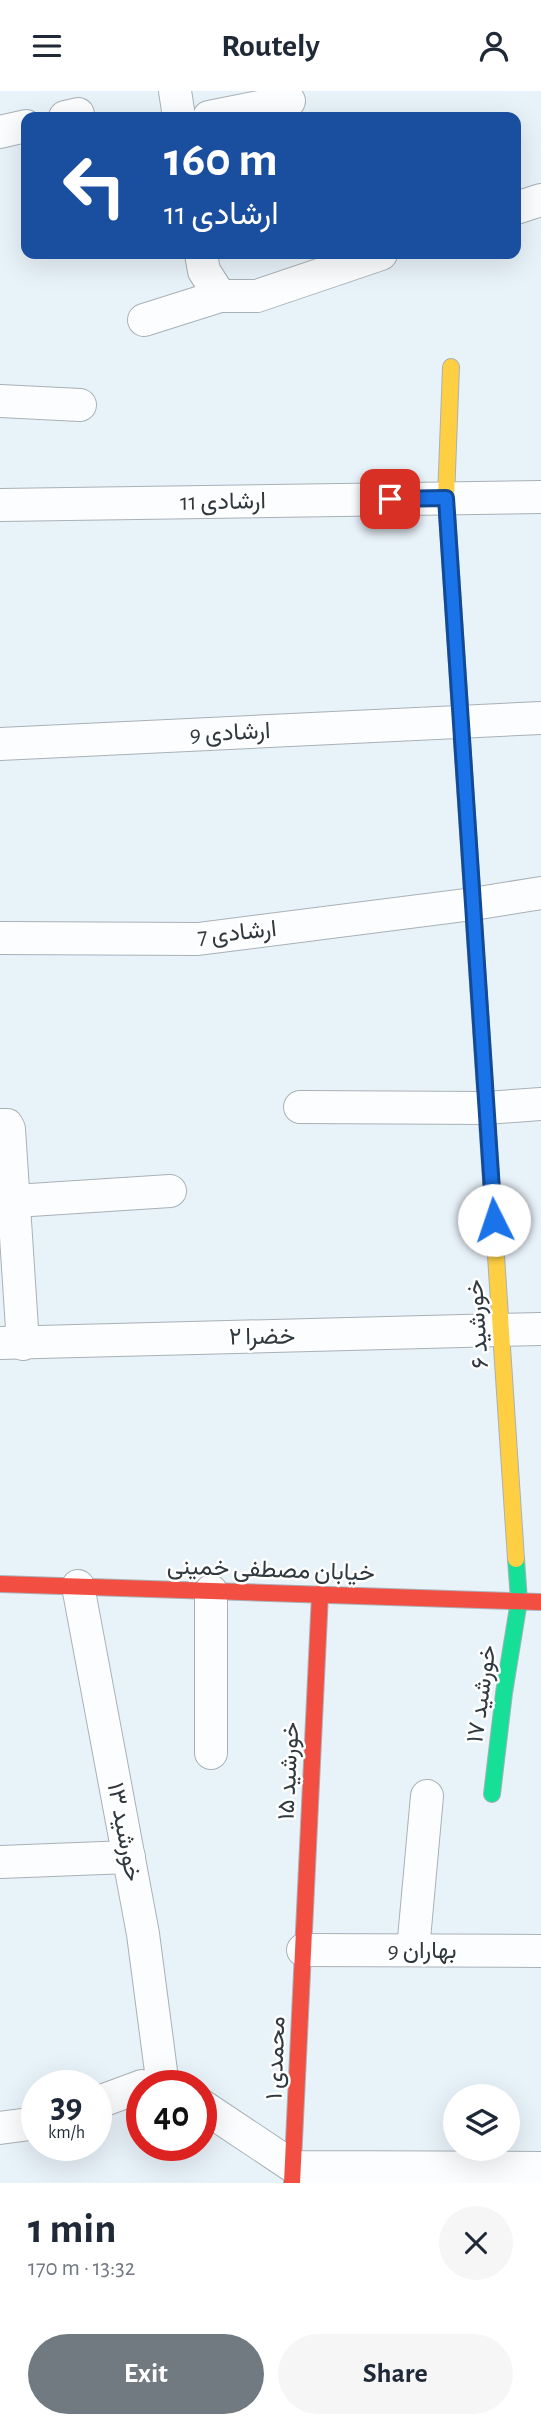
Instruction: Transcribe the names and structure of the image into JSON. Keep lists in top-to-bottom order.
{
  "streets": {
    "street": [
      "ارشادی 11",
      "ارشادی 9",
      "ارشادی 7",
      "خورشید ۶",
      "خضرا ۲",
      "خیابان مصطفی خمینی",
      "خورشید ۱۷",
      "خورشید ۱۵",
      "خورشید ۱۳",
      "بهاران 9",
      "محمدی ۱"
    ]
  },
  "crossings": [
    ["ارشادی 11", "خورشید ۶"],
    ["ارشادی 9", "خورشید ۶"],
    ["ارشادی 7", "خورشید ۶"],
    ["خورشید ۶", "خضرا ۲"],
    ["خورشید ۶", "خیابان مصطفی خمینی"],
    ["خورشید ۶", "خورشید ۱۷"],
    ["خیابان مصطفی خمینی", "خورشید ۱۷"],
    ["خیابان مصطفی خمینی", "خورشید ۱۵"],
    ["خیابان مصطفی خمینی", "خورشید ۱۳"],
    ["خورشید ۱۵", "بهاران 9"],
    ["خورشید ۱۵", "محمدی ۱"],
    ["بهاران 9", "محمدی ۱"]
  ],
  "page": {
    "header": "Routely",
    "turn": ["160 m", "ارشادی 11"],
    "speed": "39 km/h",
    "limit": "40",
    "heading": ["1 min", "170 m · 13:32"],
    "buttons": ["Exit", "Share"]
  }
}
